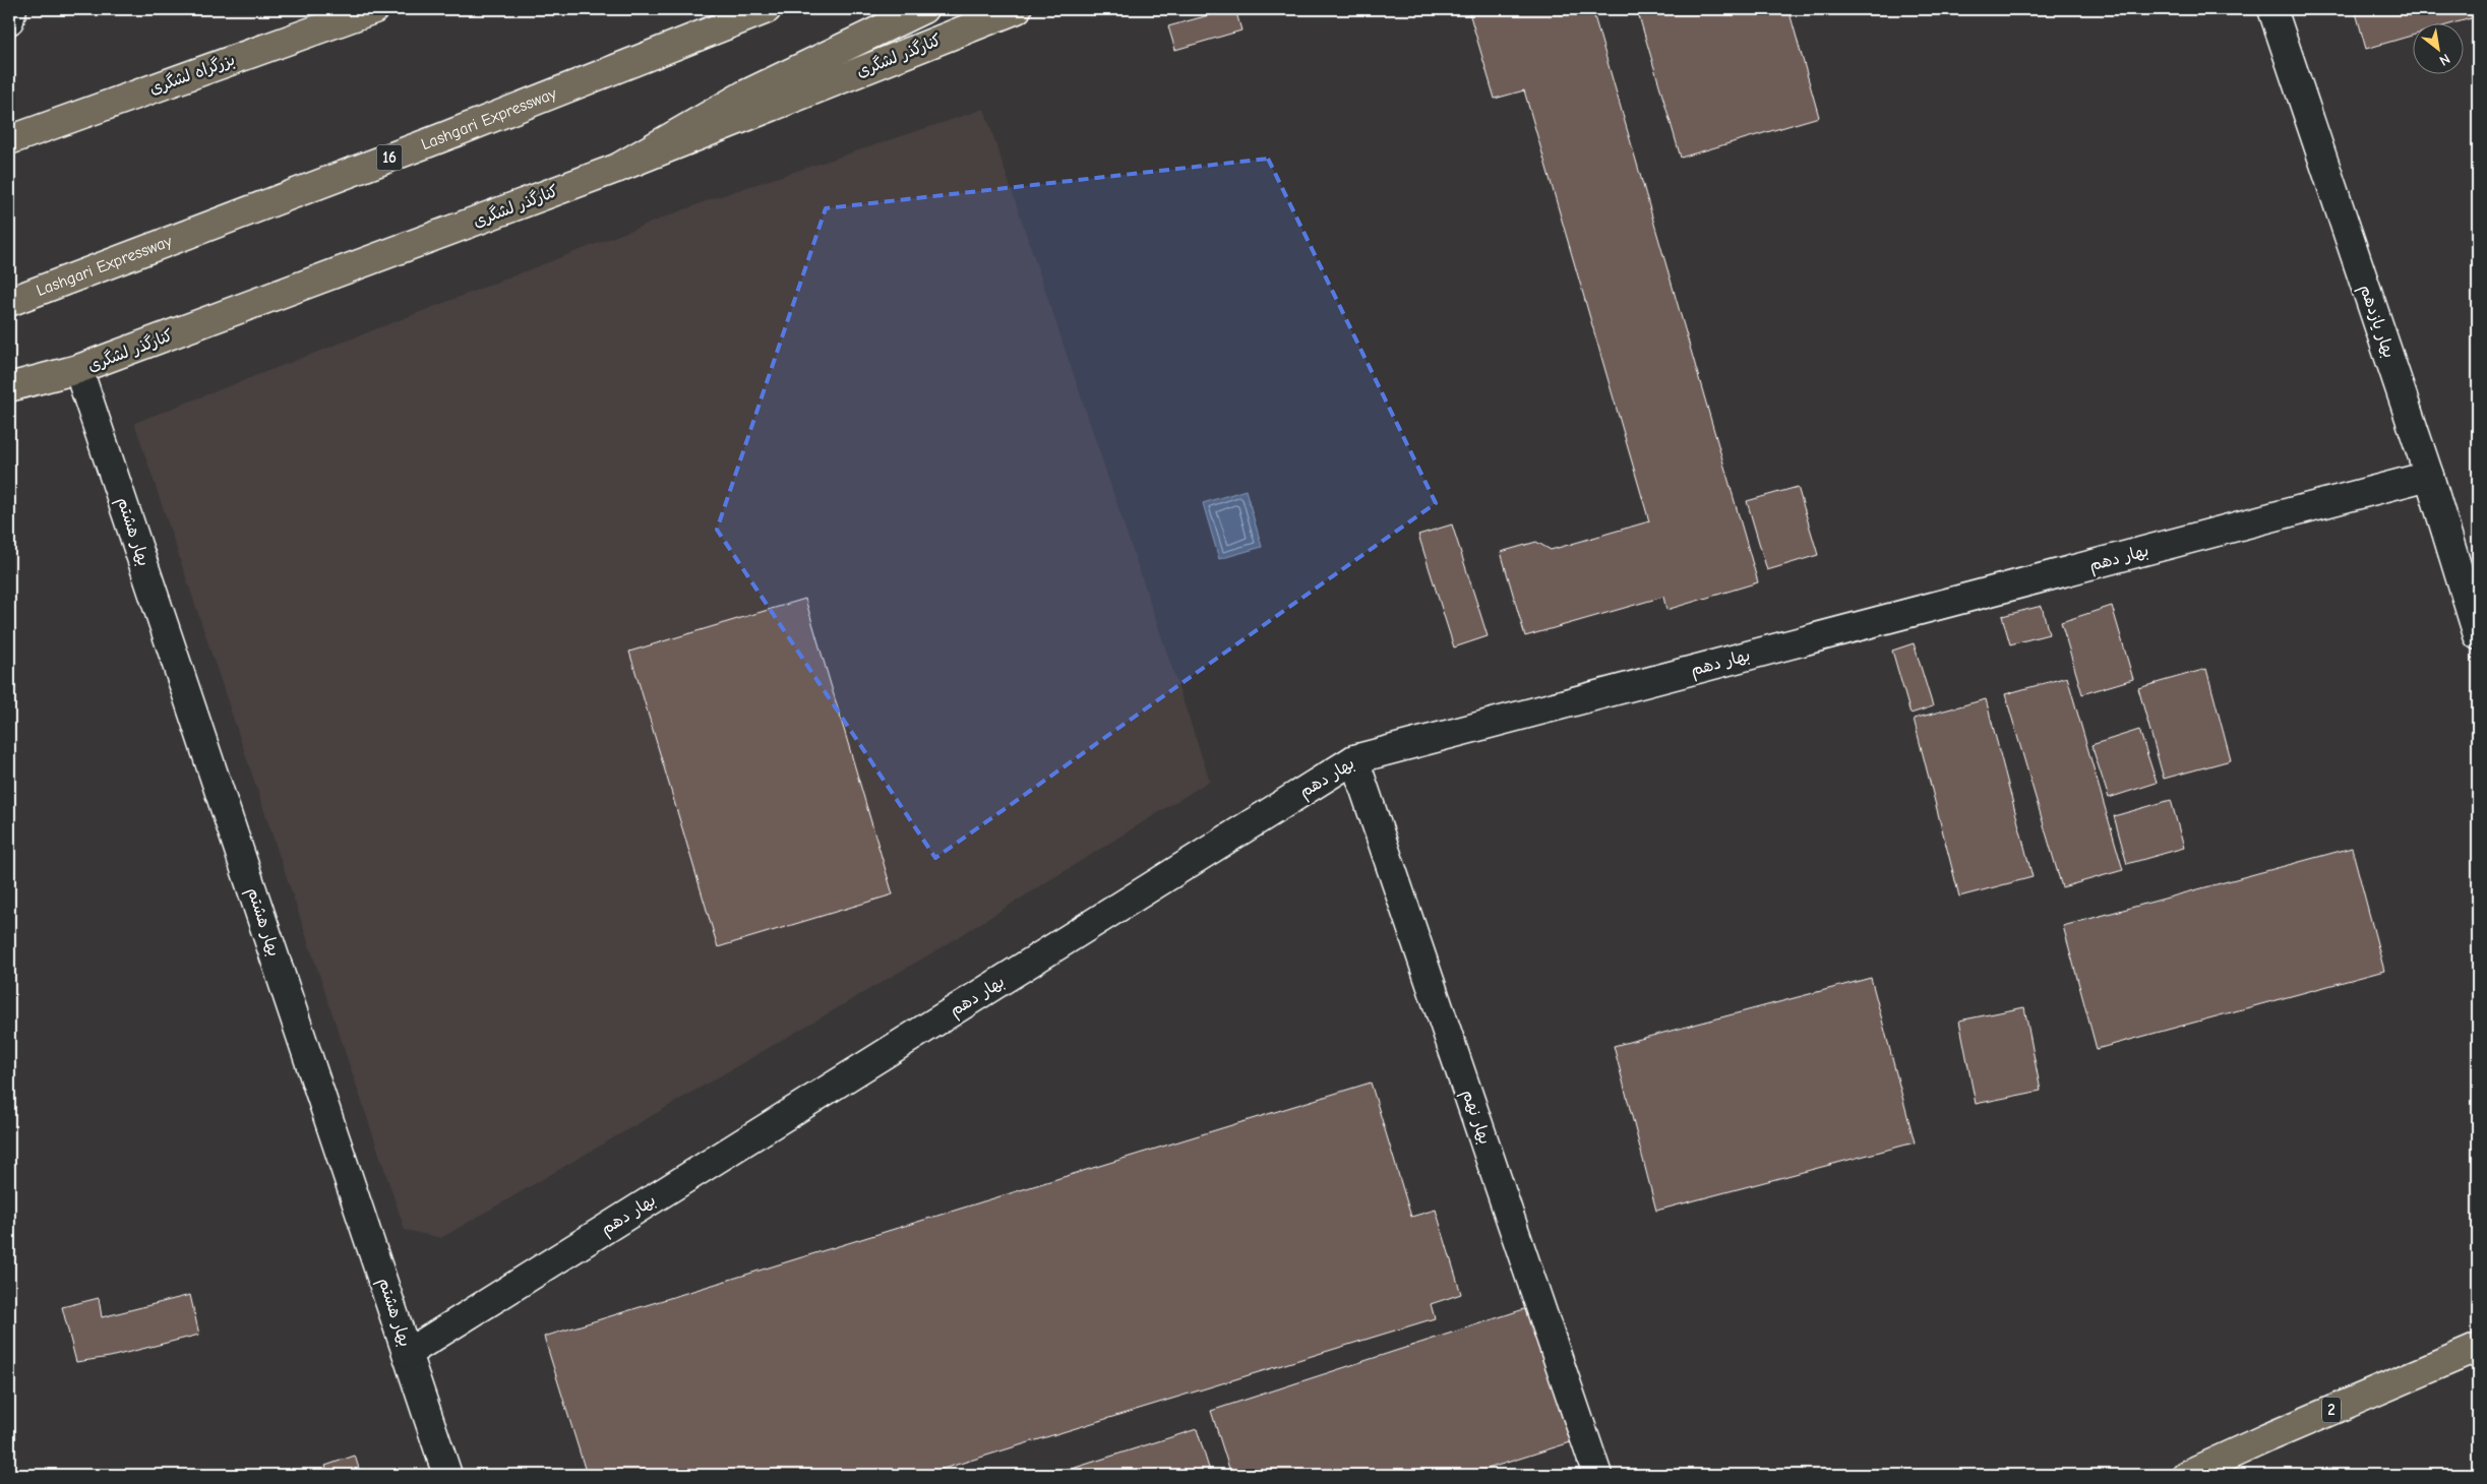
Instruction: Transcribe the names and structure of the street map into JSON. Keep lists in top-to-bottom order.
{
  "streets": {
    "main road": [
      "کنارگذر لشگری",
      "بزرگراه لشگری",
      "Lashgari Expressway",
      "16",
      "2"
    ],
    "street": [
      "بهار یازدهم",
      "بهار هشتم",
      "بهار دهم",
      "بهار نهم"
    ]
  },
  "crossings": [
    ["کنارگذر لشگری", "بهار هشتم"],
    ["بهار یازدهم", "بهار دهم"],
    ["بهار هشتم", "بهار دهم"],
    ["بهار دهم", "بهار نهم"]
  ],
  "north": "bottom right"
}
